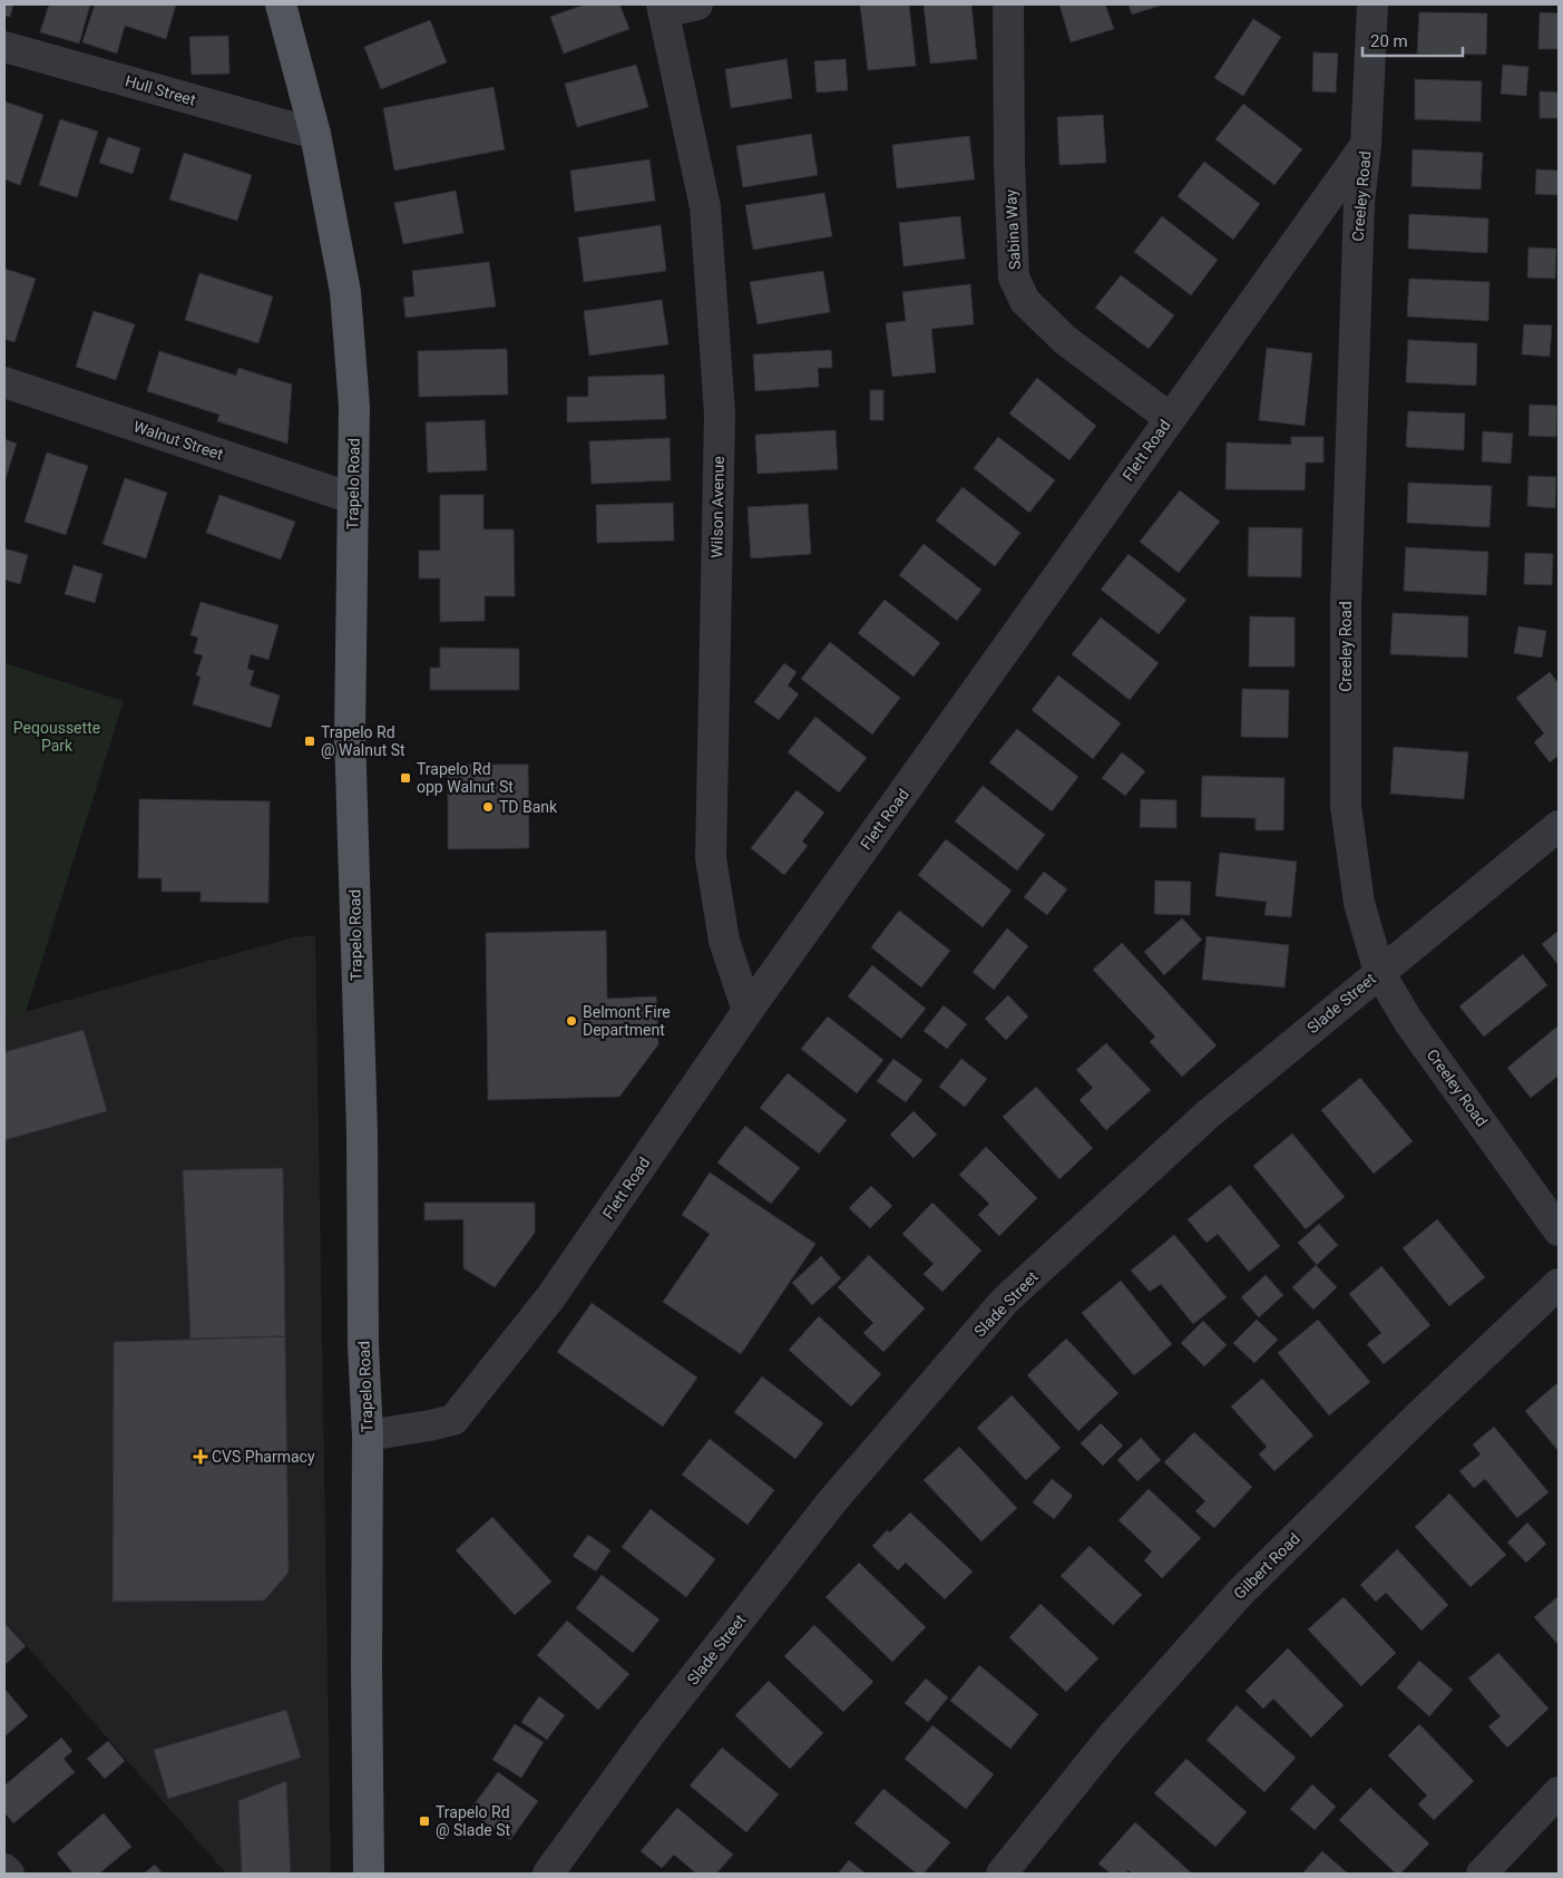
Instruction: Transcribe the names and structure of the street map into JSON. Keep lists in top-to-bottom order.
{
  "streets": {
    "main road": ["Trapelo Road"],
    "street": [
      "Hull Street",
      "Creeley Road",
      "Sabina Way",
      "Walnut Street",
      "Flett Road",
      "Wilson Avenue",
      "Slade Street",
      "Gilbert Road"
    ]
  },
  "crossings": [
    ["Hull Street", "Trapelo Road"],
    ["Creeley Road", "Flett Road"],
    ["Creeley Road", "Slade Street"],
    ["Sabina Way", "Flett Road"],
    ["Walnut Street", "Trapelo Road"],
    ["Flett Road", "Trapelo Road"],
    ["Flett Road", "Wilson Avenue"]
  ],
  "parks": ["Peqoussette Park"],
  "places": {
    "transit": ["Trapelo Rd @ Walnut St", "Trapelo Rd opp Walnut St", "Trapelo Rd @ Slade St"],
    "other": ["TD Bank", "Belmont Fire Department"],
    "health": ["CVS Pharmacy"]
  },
  "scale_bar": "20 m"
}
